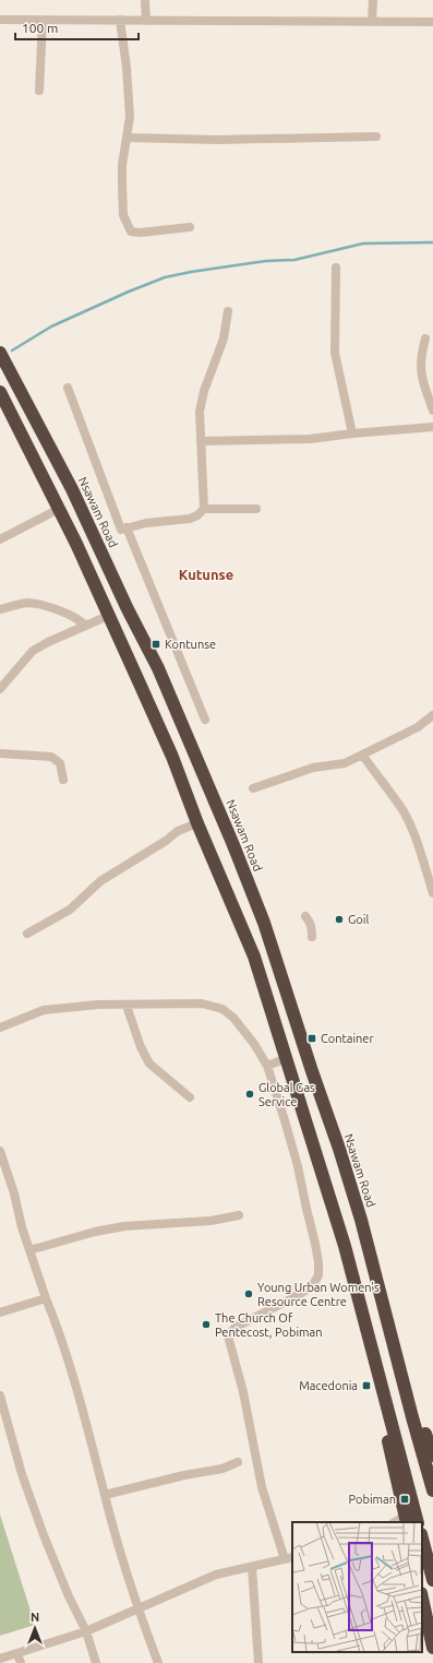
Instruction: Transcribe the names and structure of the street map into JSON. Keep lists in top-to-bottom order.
{
  "streets": {
    "highway": ["Nsawam Road"]
  },
  "districts": ["Kutunse"],
  "places": {
    "transit": [
      "Kontunse",
      "Container",
      "Macedonia",
      "Pobiman"
    ],
    "other": [
      "Goil",
      "Global Gas Service",
      "Young Urban Women's Resource Centre",
      "The Church Of Pentecost, Pobiman"
    ]
  },
  "scale_bar": "100 m",
  "north": "top"
}
